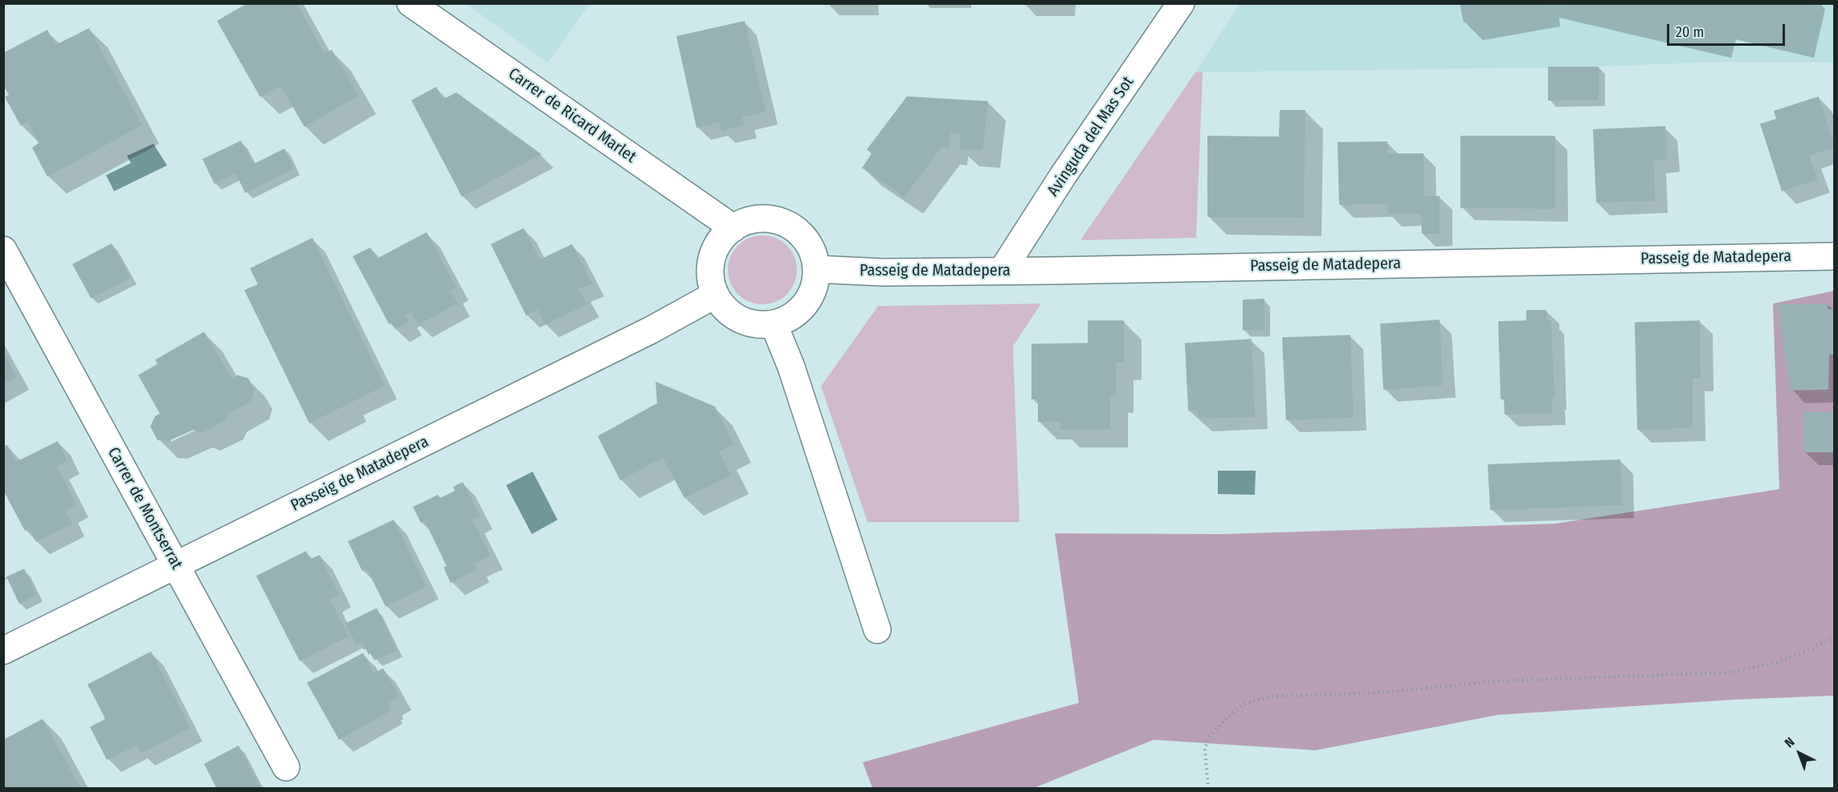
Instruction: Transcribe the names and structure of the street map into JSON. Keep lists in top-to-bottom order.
{
  "streets": {
    "street": [
      "Carrer de Ricard Marlet",
      "Avinguda del Mas Sot",
      "Passeig de Matadepera",
      "Carrer de Montserrat"
    ]
  },
  "crossings": [
    ["Carrer de Ricard Marlet", "Passeig de Matadepera"],
    ["Avinguda del Mas Sot", "Passeig de Matadepera"],
    ["Passeig de Matadepera", "Carrer de Montserrat"]
  ],
  "scale_bar": "20 m",
  "north": "top left"
}
